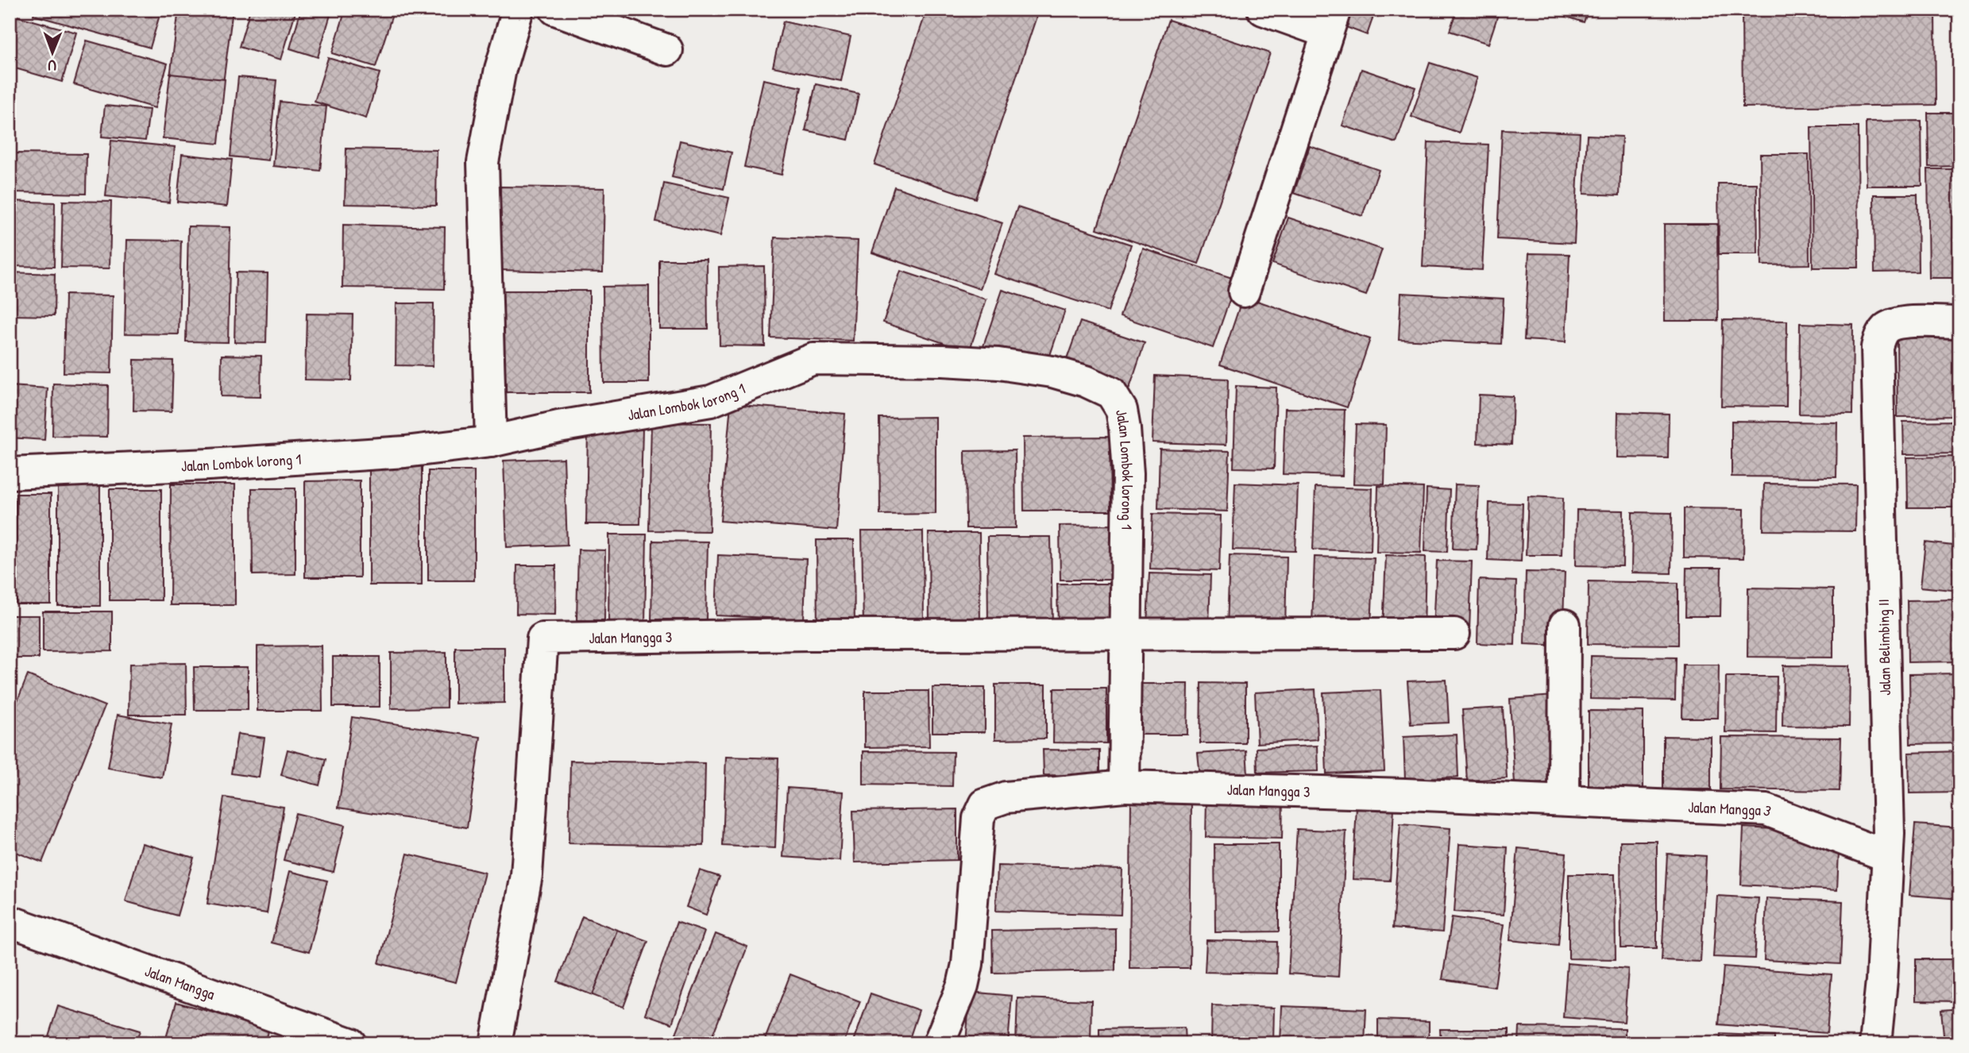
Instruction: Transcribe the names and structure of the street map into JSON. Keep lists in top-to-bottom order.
{
  "streets": {
    "street": [
      "Jalan Lombok lorong 1",
      "Jalan Mangga 3",
      "Jalan Belimbing II",
      "Jalan Mangga"
    ]
  },
  "crossings": [
    ["Jalan Lombok lorong 1", "Jalan Mangga 3"],
    ["Jalan Mangga 3", "Jalan Belimbing II"]
  ],
  "north": "bottom"
}
